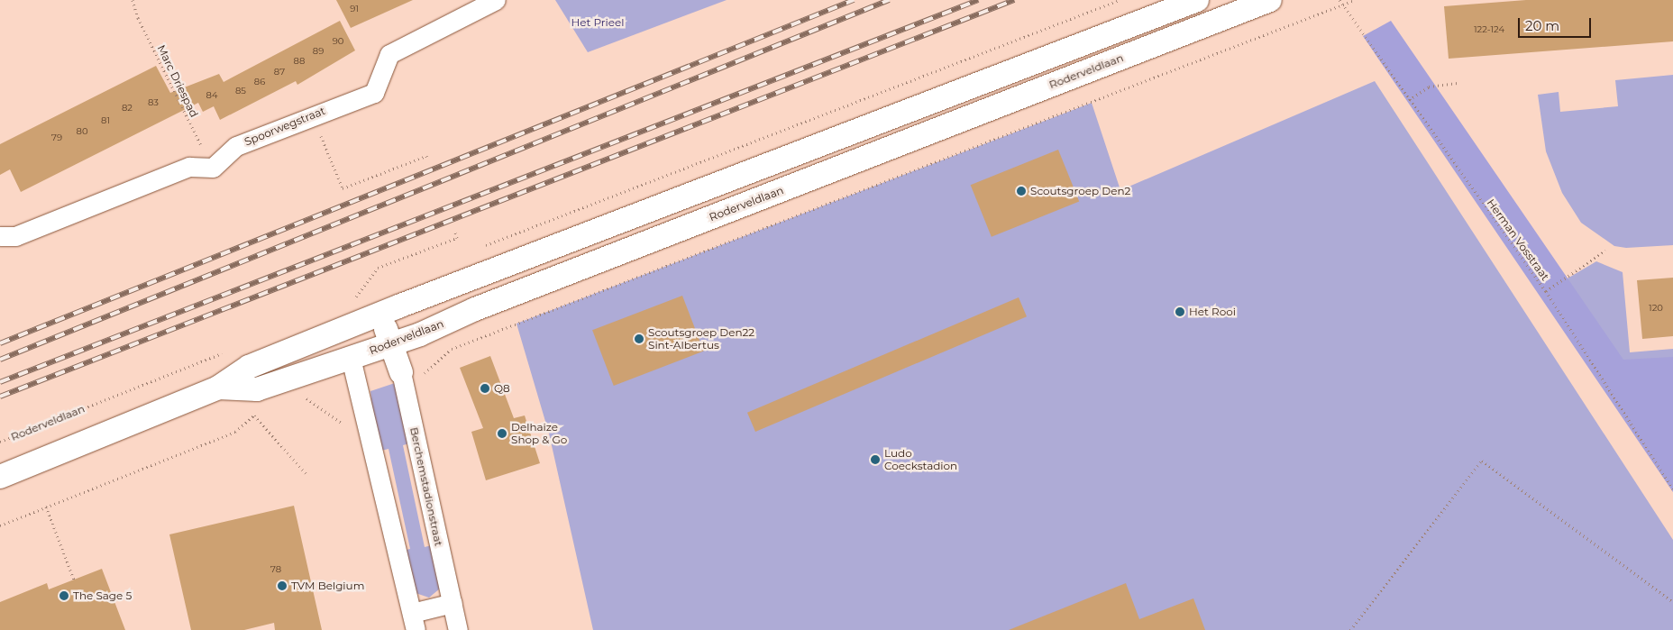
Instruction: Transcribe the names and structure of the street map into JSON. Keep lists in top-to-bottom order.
{
  "streets": {
    "street": ["Roderveldlaan", "Spoorwegstraat", "Berchemstadionstraat"],
    "path": ["Marc Driespad", "Herman Vosstraat"]
  },
  "crossings": [
    ["Roderveldlaan", "Berchemstadionstraat"],
    ["Marc Driespad", "Spoorwegstraat"]
  ],
  "parks": ["Het Prieel"],
  "places": [
    "Scoutsgroep Den2",
    "Het Rooi",
    "Scoutsgroep Den22 Sint-Albertus",
    "Q8",
    "Delhaize Shop & Go",
    "Ludo Coeckstadion",
    "TVM Belgium",
    "The Sage 5"
  ],
  "house_numbers": [
    "91",
    "122-124",
    "90",
    "89",
    "88",
    "87",
    "86",
    "85",
    "84",
    "83",
    "82",
    "81",
    "80",
    "79",
    "120",
    "78"
  ],
  "scale_bar": "20 m"
}
